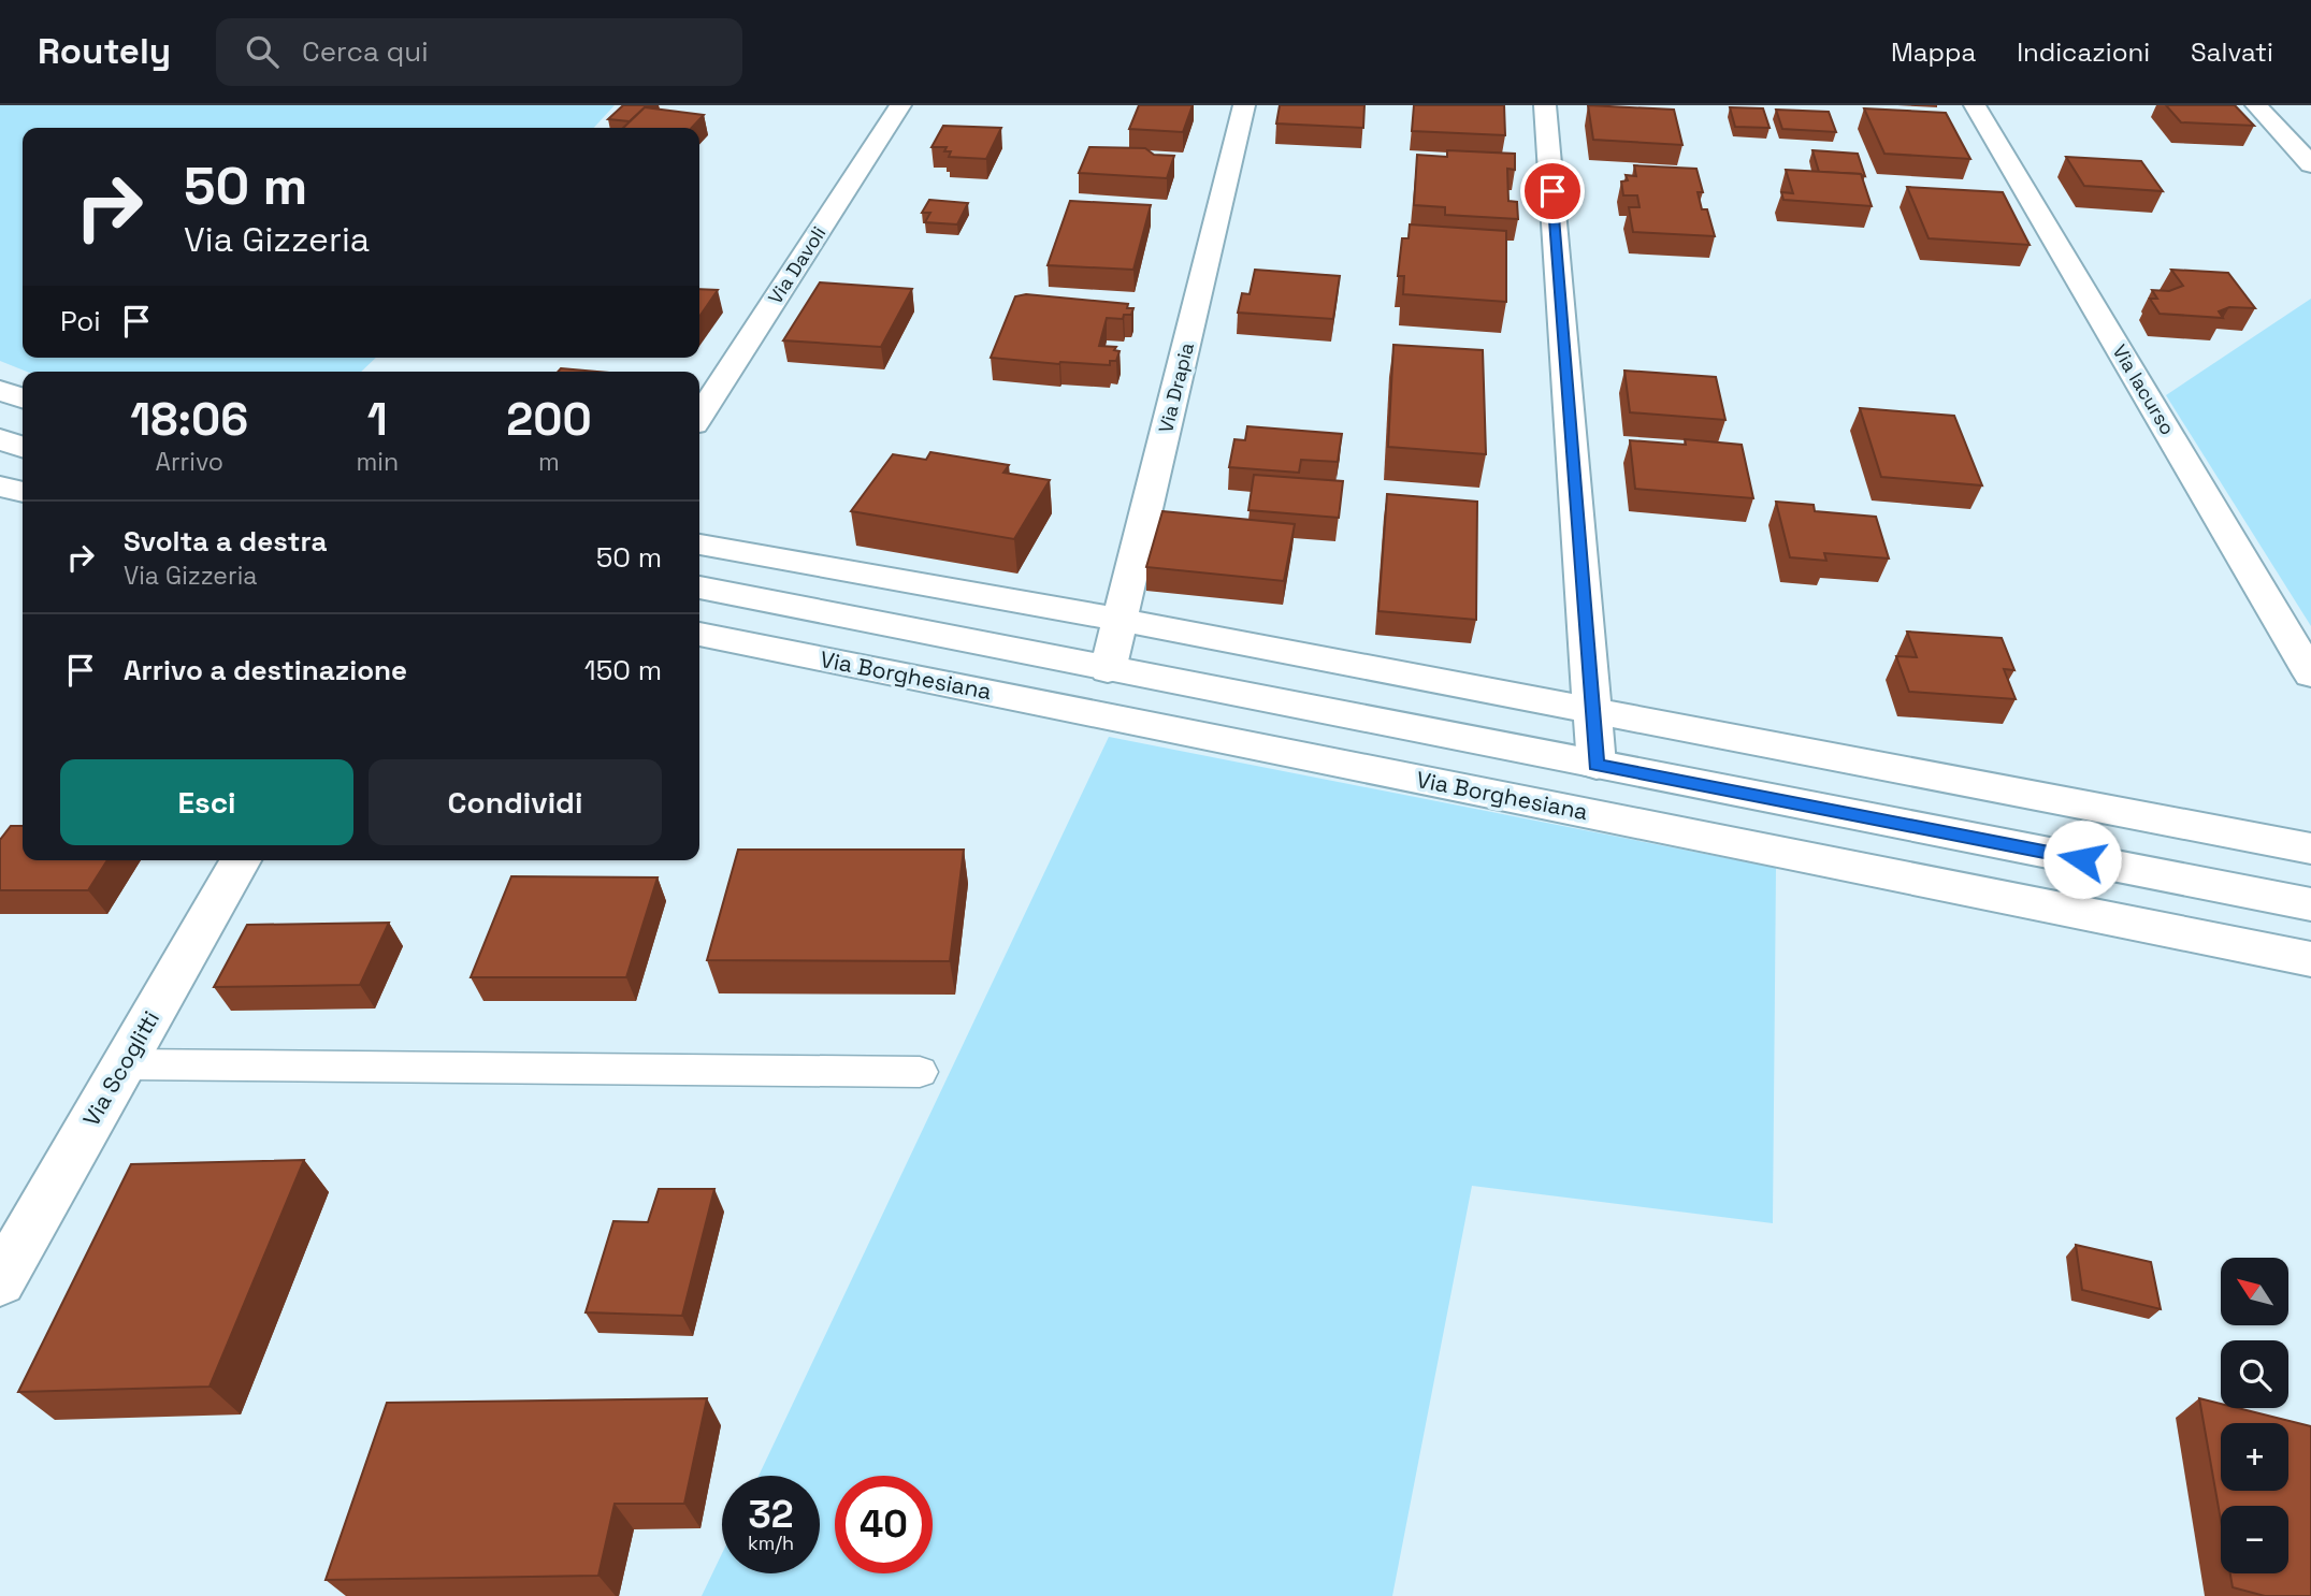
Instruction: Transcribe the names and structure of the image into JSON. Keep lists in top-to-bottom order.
{
  "streets": {
    "street": [
      "Via Davoli",
      "Via Drapia",
      "Via Iacurso",
      "Via Borghesiana",
      "Via Scoglitti"
    ]
  },
  "crossings": [
    ["Via Drapia", "Via Borghesiana"]
  ],
  "north": "top left",
  "page": {
    "header": "Routely",
    "search": "Cerca qui",
    "nav": ["Mappa", "Indicazioni", "Salvati"],
    "turn": ["50 m", "Via Gizzeria"],
    "then": "Poi",
    "eta": [
      "18:06",
      "Arrivo",
      "1",
      "min",
      "200",
      "m"
    ],
    "list": [
      {
        "name": "Svolta a destra",
        "note": "Via Gizzeria",
        "value": "50 m"
      },
      {
        "name": "Arrivo a destinazione",
        "value": "150 m"
      }
    ],
    "buttons": ["Esci", "Condividi"],
    "map_buttons": ["+", "−"],
    "speed": "32 km/h",
    "limit": "40"
  }
}
